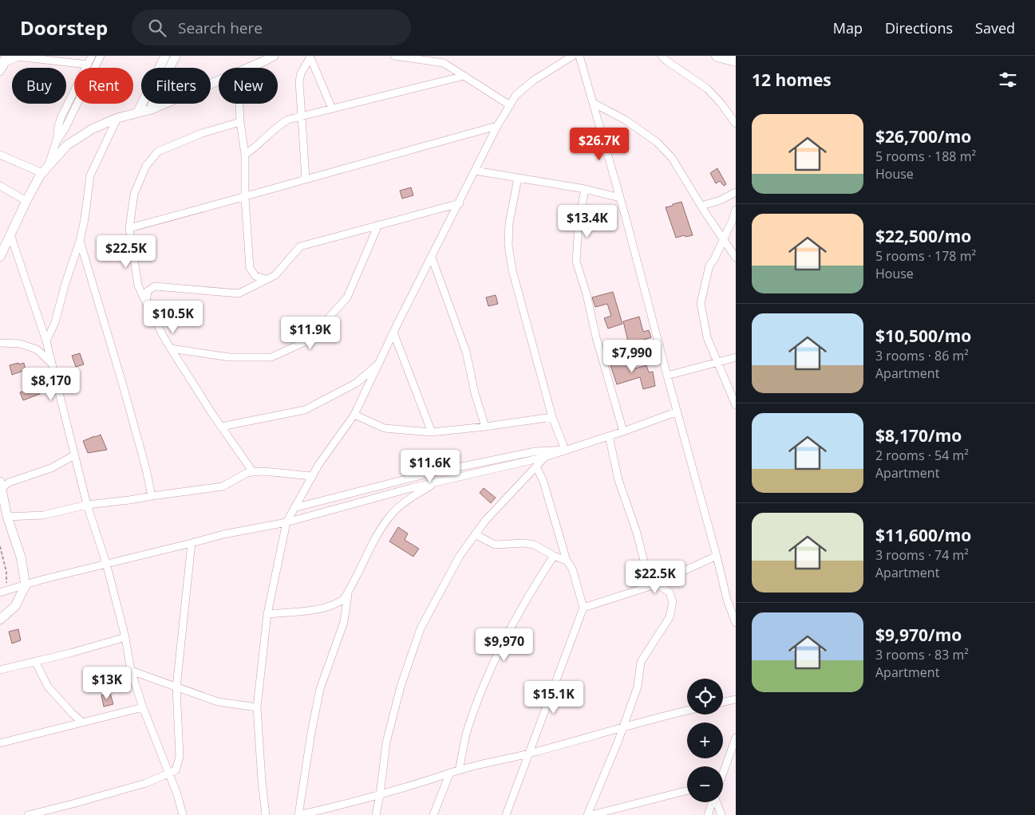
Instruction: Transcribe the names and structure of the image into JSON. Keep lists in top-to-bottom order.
{
  "page": {
    "header": "Doorstep",
    "search": "Search here",
    "nav": ["Map", "Directions", "Saved"],
    "heading": "12 homes",
    "chip": [
      "Buy",
      "Rent",
      "Filters",
      "New"
    ],
    "list": [
      {
        "name": "$26,700/mo",
        "note": "5 rooms · 188 m² · House"
      },
      {
        "name": "$22,500/mo",
        "note": "5 rooms · 178 m² · House"
      },
      {
        "name": "$10,500/mo",
        "note": "3 rooms · 86 m² · Apartment"
      },
      {
        "name": "$8,170/mo",
        "note": "2 rooms · 54 m² · Apartment"
      },
      {
        "name": "$11,600/mo",
        "note": "3 rooms · 74 m² · Apartment"
      },
      {
        "name": "$9,970/mo",
        "note": "3 rooms · 83 m² · Apartment"
      }
    ],
    "price": [
      "$26.7K",
      "$13.4K",
      "$22.5K",
      "$10.5K",
      "$11.9K",
      "$7,990",
      "$8,170",
      "$11.6K",
      "$22.5K",
      "$9,970",
      "$13K",
      "$15.1K"
    ],
    "map_buttons": ["+", "−"]
  }
}
